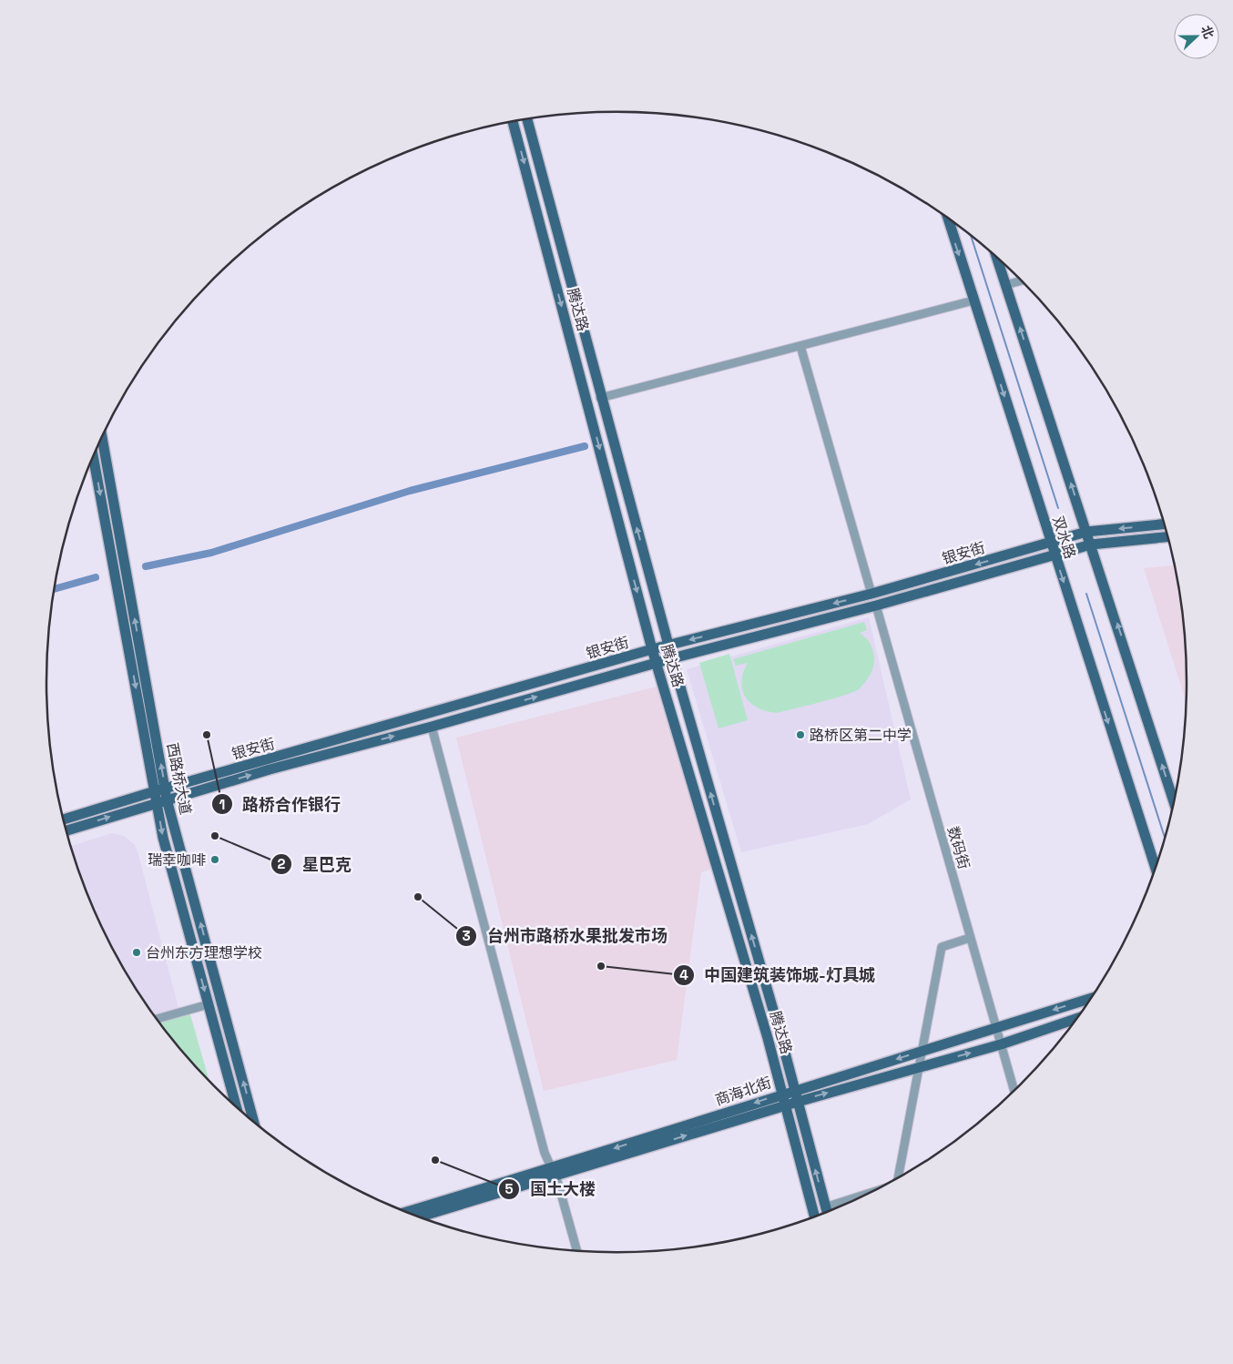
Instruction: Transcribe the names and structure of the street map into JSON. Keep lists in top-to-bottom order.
{
  "streets": {
    "main road": [
      "腾达路",
      "双水路",
      "银安街",
      "西路桥大道",
      "商海北街"
    ],
    "street": ["数码街"]
  },
  "crossings": [
    ["腾达路", "银安街"],
    ["腾达路", "商海北街"],
    ["双水路", "银安街"],
    ["银安街", "西路桥大道"],
    ["银安街", "数码街"],
    ["数码街", "商海北街"]
  ],
  "places": [
    "路桥合作银行",
    "路桥区第二中学",
    "星巴克",
    "瑞幸咖啡",
    "台州市路桥水果批发市场",
    "台州东方理想学校",
    "中国建筑装饰城-灯具城",
    "国土大楼"
  ],
  "north": "right"
}
